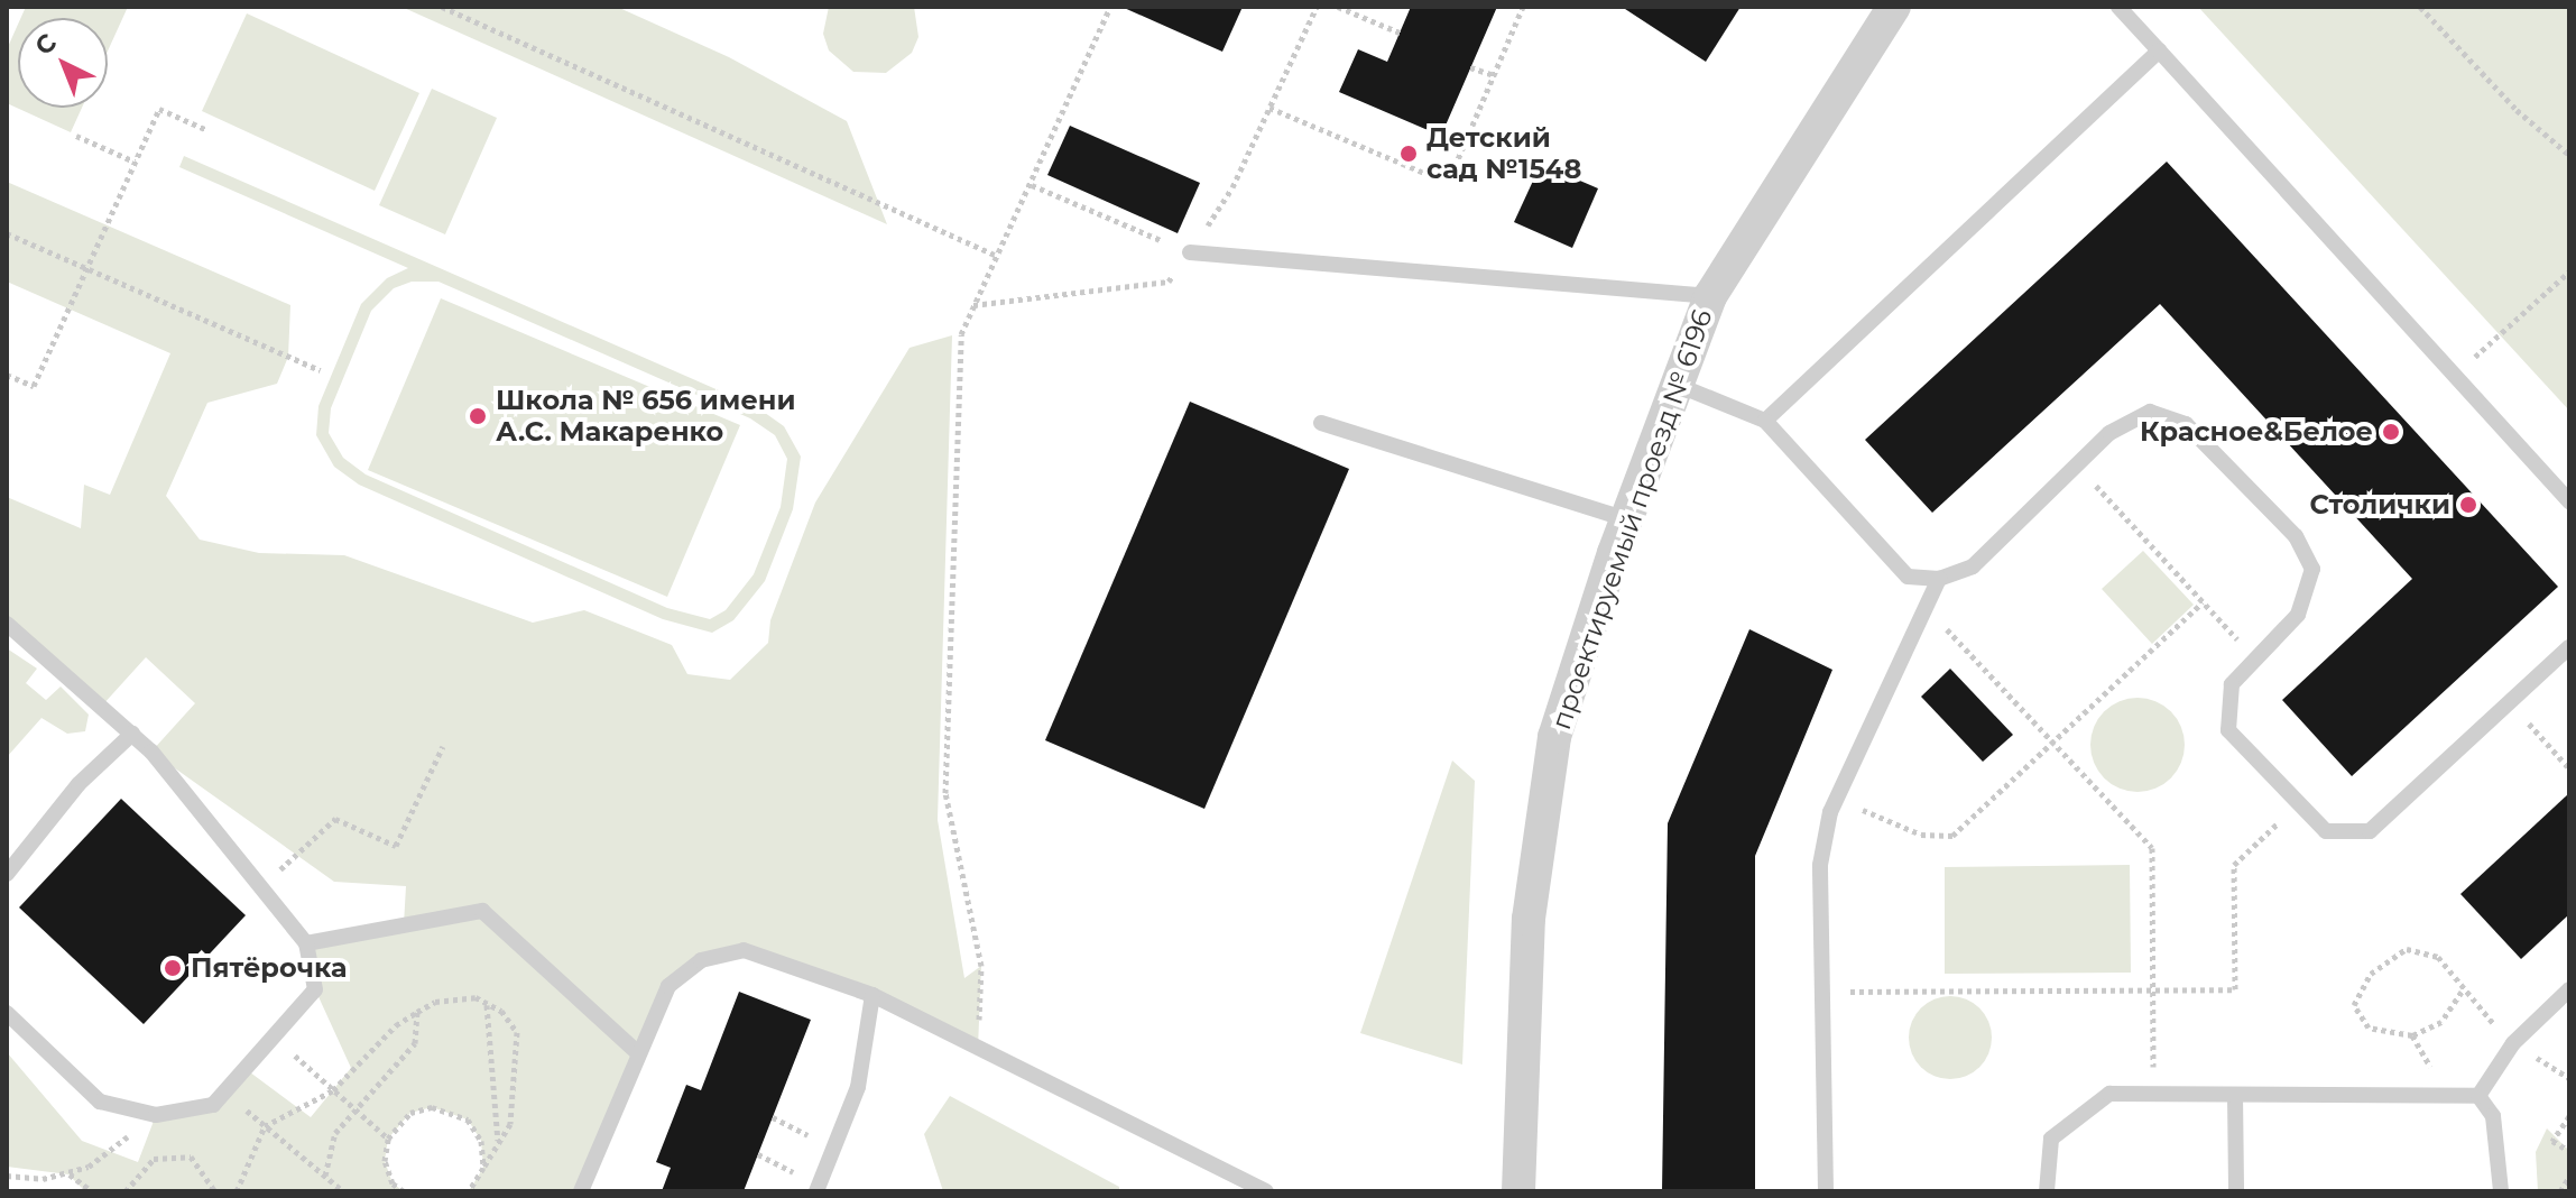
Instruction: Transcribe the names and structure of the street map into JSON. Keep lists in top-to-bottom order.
{
  "streets": {
    "street": ["проектируемый проезд № 6196"]
  },
  "places": [
    "Детский сад №1548",
    "Школа № 656 имени А.С. Макаренко",
    "Красное&Белое",
    "Столички",
    "Пятёрочка"
  ],
  "north": "top left"
}
